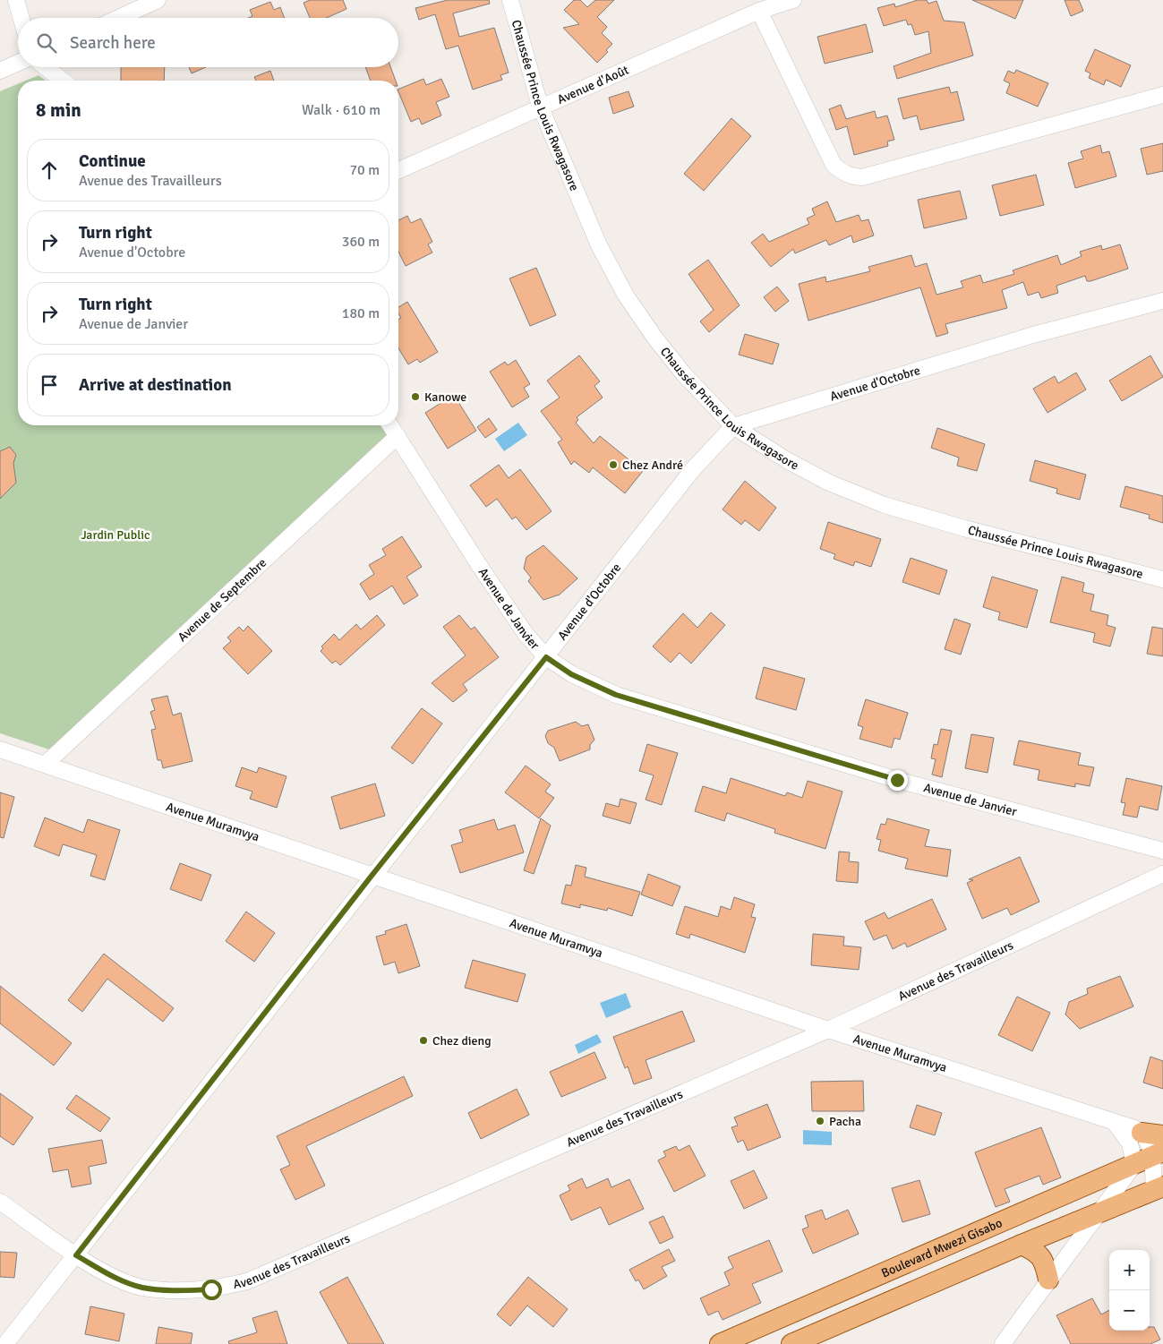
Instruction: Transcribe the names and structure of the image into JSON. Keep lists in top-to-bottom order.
{
  "streets": {
    "main road": ["Boulevard Mwezi Gisabo"],
    "street": [
      "Avenue d'Août",
      "Chaussée Prince Louis Rwagasore",
      "Avenue d'Octobre",
      "Avenue de Septembre",
      "Avenue de Janvier",
      "Avenue Muramvya",
      "Avenue des Travailleurs"
    ]
  },
  "crossings": [
    ["Avenue d'Août", "Chaussée Prince Louis Rwagasore"],
    ["Chaussée Prince Louis Rwagasore", "Avenue d'Octobre"],
    ["Avenue d'Octobre", "Avenue de Janvier"],
    ["Avenue d'Octobre", "Avenue Muramvya"],
    ["Avenue d'Octobre", "Avenue des Travailleurs"],
    ["Avenue de Septembre", "Avenue de Janvier"],
    ["Avenue de Septembre", "Avenue Muramvya"],
    ["Avenue Muramvya", "Avenue des Travailleurs"]
  ],
  "parks": ["Jardin Public"],
  "places": [
    "Kanowe",
    "Chez André",
    "Chez dieng",
    "Pacha"
  ],
  "page": {
    "search": "Search here",
    "heading": ["8 min", "Walk · 610 m"],
    "list": [
      ["Continue", "Avenue des Travailleurs", "70 m"],
      ["Turn right", "Avenue d'Octobre", "360 m"],
      ["Turn right", "Avenue de Janvier", "180 m"],
      "Arrive at destination"
    ],
    "map_buttons": ["+", "−"]
  }
}
